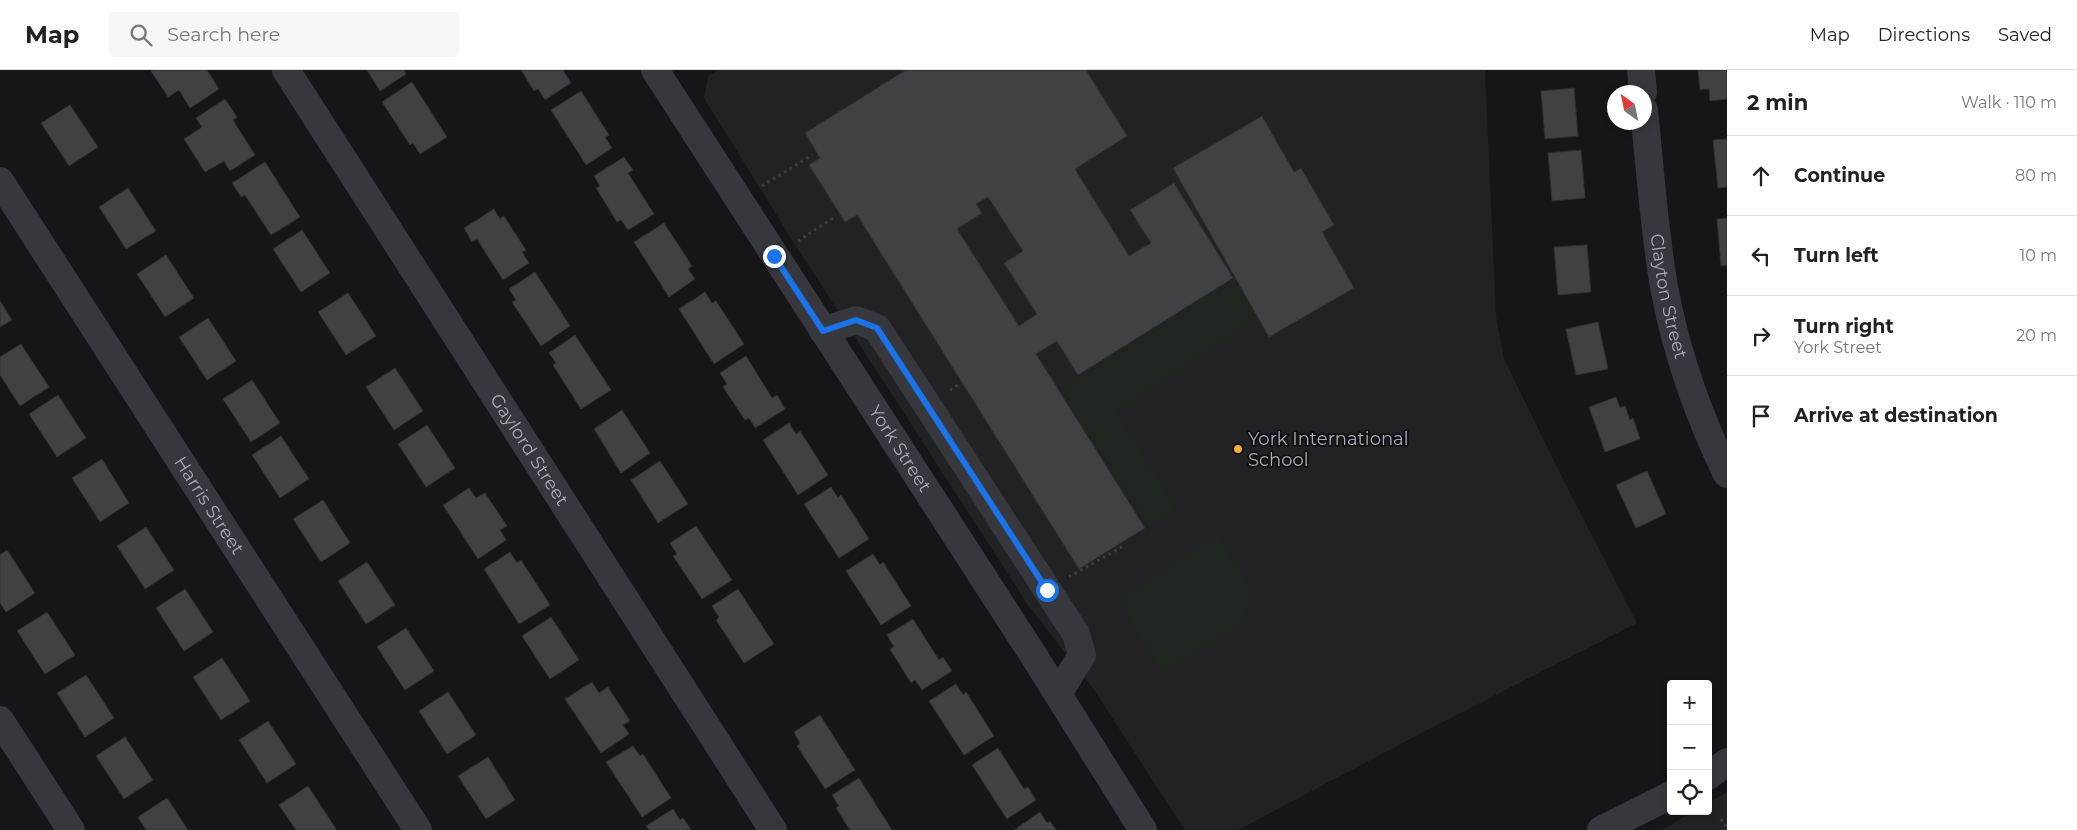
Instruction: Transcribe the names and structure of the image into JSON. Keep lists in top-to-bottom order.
{
  "streets": {
    "street": [
      "Clayton Street",
      "Gaylord Street",
      "York Street",
      "Harris Street"
    ]
  },
  "places": ["York International School"],
  "north": "top left",
  "page": {
    "header": "Map",
    "search": "Search here",
    "nav": ["Map", "Directions", "Saved"],
    "heading": ["2 min", "Walk · 110 m"],
    "list": [
      ["Continue", "80 m"],
      ["Turn left", "10 m"],
      ["Turn right", "York Street", "20 m"],
      "Arrive at destination"
    ],
    "map_buttons": ["+", "−"]
  }
}
